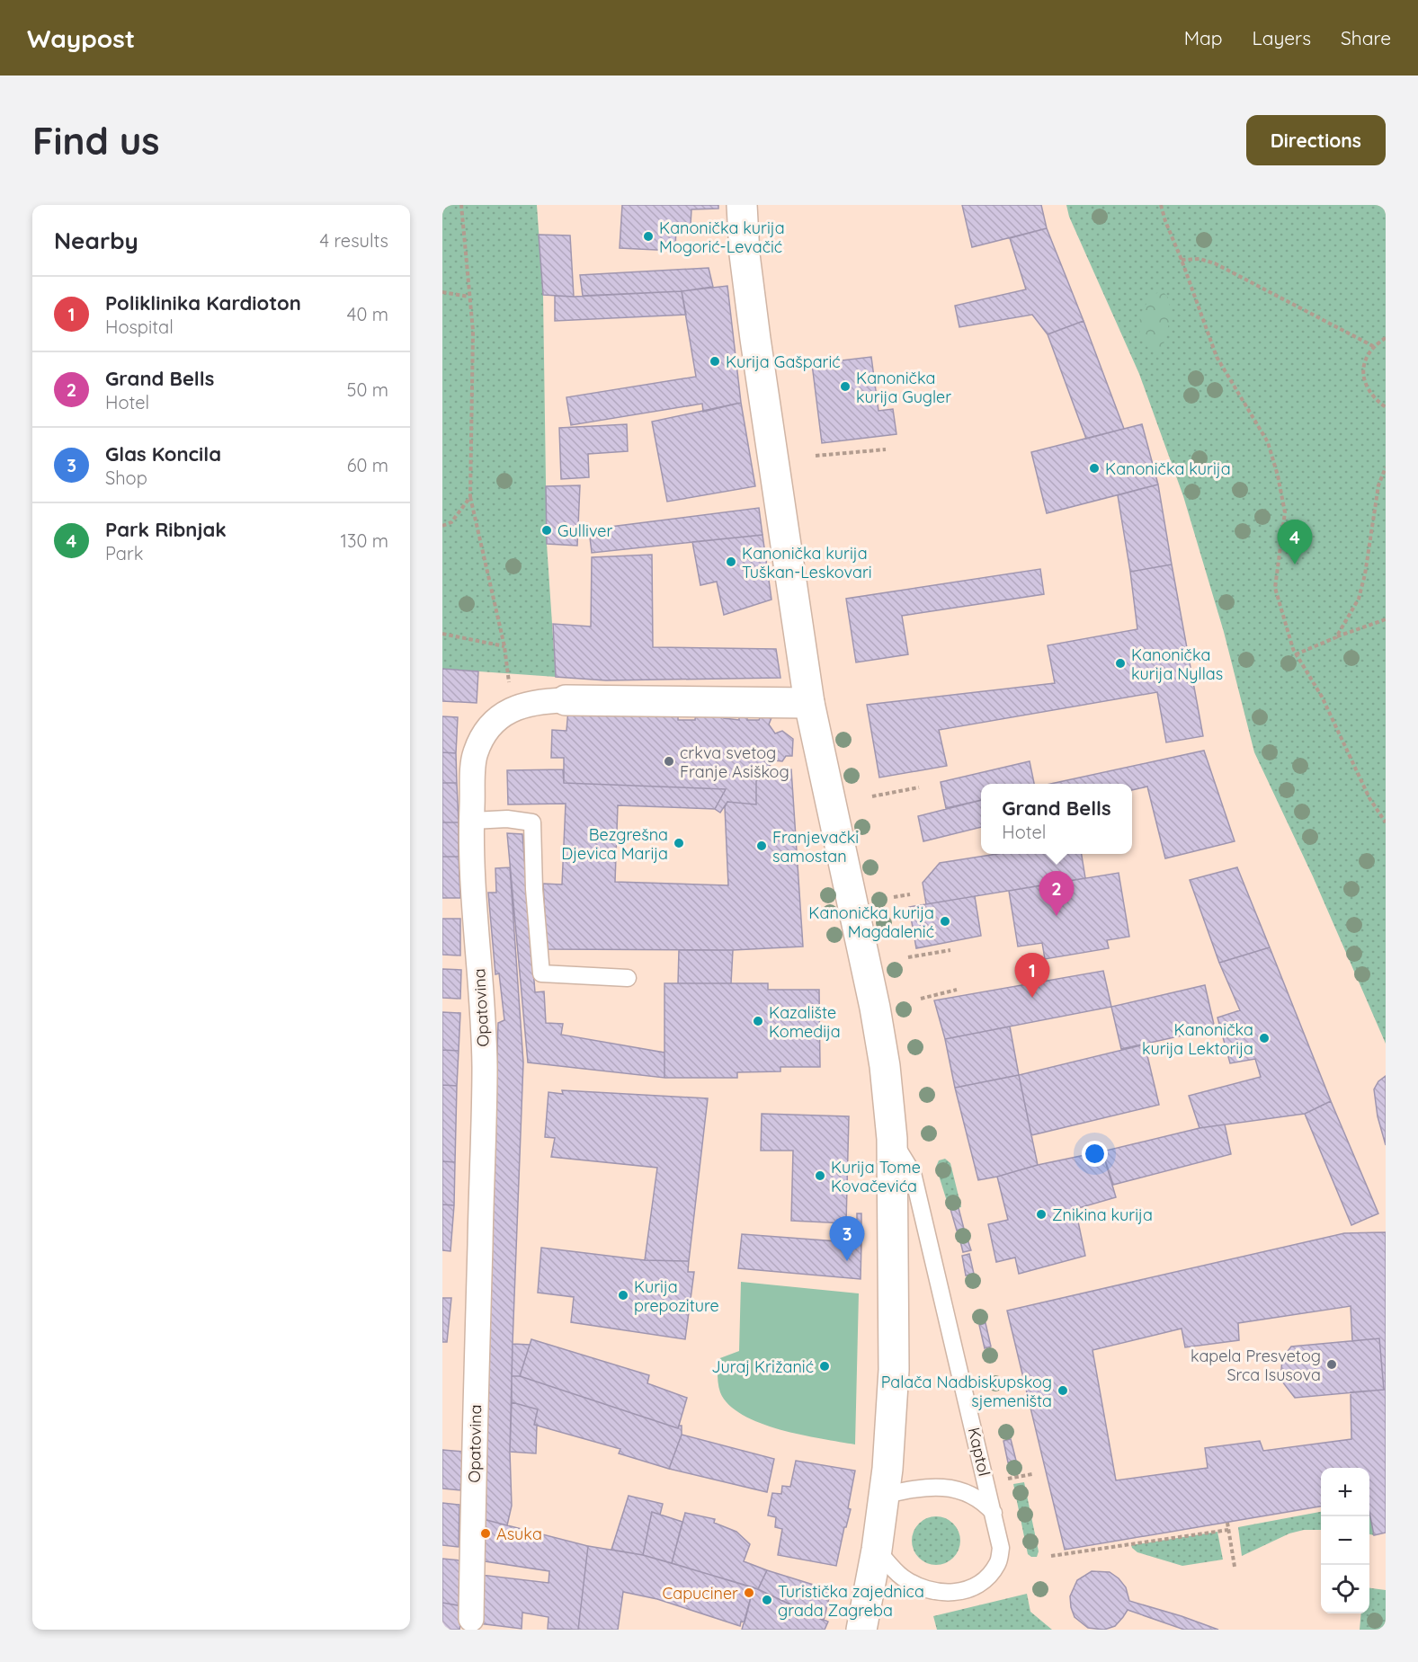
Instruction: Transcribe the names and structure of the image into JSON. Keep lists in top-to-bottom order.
{
  "streets": {
    "street": ["Opatovina"],
    "lane": ["Kaptol"]
  },
  "places": [
    "Kanonička kurija Mogorić-Levačić",
    "Kurija Gašparić",
    "Kanonička kurija Gugler",
    "Kanonička kurija",
    "Gulliver",
    "Kanonička kurija Tuškan-Leskovari",
    "Kanonička kurija Nyllas",
    "crkva svetog Franje Asiškog",
    "Bezgrešna Djevica Marija",
    "Franjevački samostan",
    "Kanonička kurija Magdalenić",
    "Kazalište Komedija",
    "Kanonička kurija Lektorija",
    "Kurija Tome Kovačevića",
    "Znikina kurija",
    "Kurija prepoziture",
    "kapela Presvetog Srca Isusova",
    "Juraj Križanić",
    "Palača Nadbiskupskog sjemeništa",
    "Asuka",
    "Capuciner",
    "Turistička zajednica grada Zagreba"
  ],
  "page": {
    "header": "Waypost",
    "nav": ["Map", "Layers", "Share"],
    "buttons": "Directions",
    "title": "Find us",
    "heading": ["Nearby", "4 results"],
    "list": [
      {
        "mark": "1",
        "name": "Poliklinika Kardioton",
        "note": "Hospital",
        "value": "40 m"
      },
      {
        "mark": "2",
        "name": "Grand Bells",
        "note": "Hotel",
        "value": "50 m"
      },
      {
        "mark": "3",
        "name": "Glas Koncila",
        "note": "Shop",
        "value": "60 m"
      },
      {
        "mark": "4",
        "name": "Park Ribnjak",
        "note": "Park",
        "value": "130 m"
      }
    ],
    "pins": [
      "4",
      "2",
      "1",
      "3"
    ],
    "popup": ["Grand Bells", "Hotel"],
    "map_buttons": ["+", "−"]
  }
}
